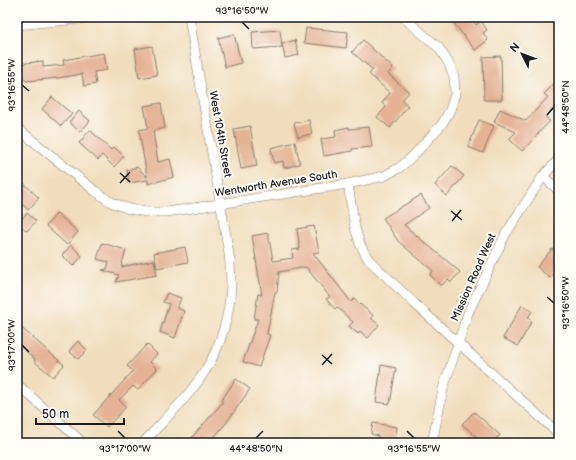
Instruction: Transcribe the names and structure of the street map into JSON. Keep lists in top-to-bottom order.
{
  "streets": {
    "street": ["West 104th Street", "Wentworth Avenue South", "Mission Road West"]
  },
  "crossings": [
    ["West 104th Street", "Wentworth Avenue South"],
    ["Wentworth Avenue South", "Mission Road West"]
  ],
  "scale_bar": "50 m",
  "north": "top left",
  "coordinates": [
    "93°16'50\"W",
    "93°16'55\"W",
    "44°48'50\"N",
    "93°17'00\"W"
  ]
}
